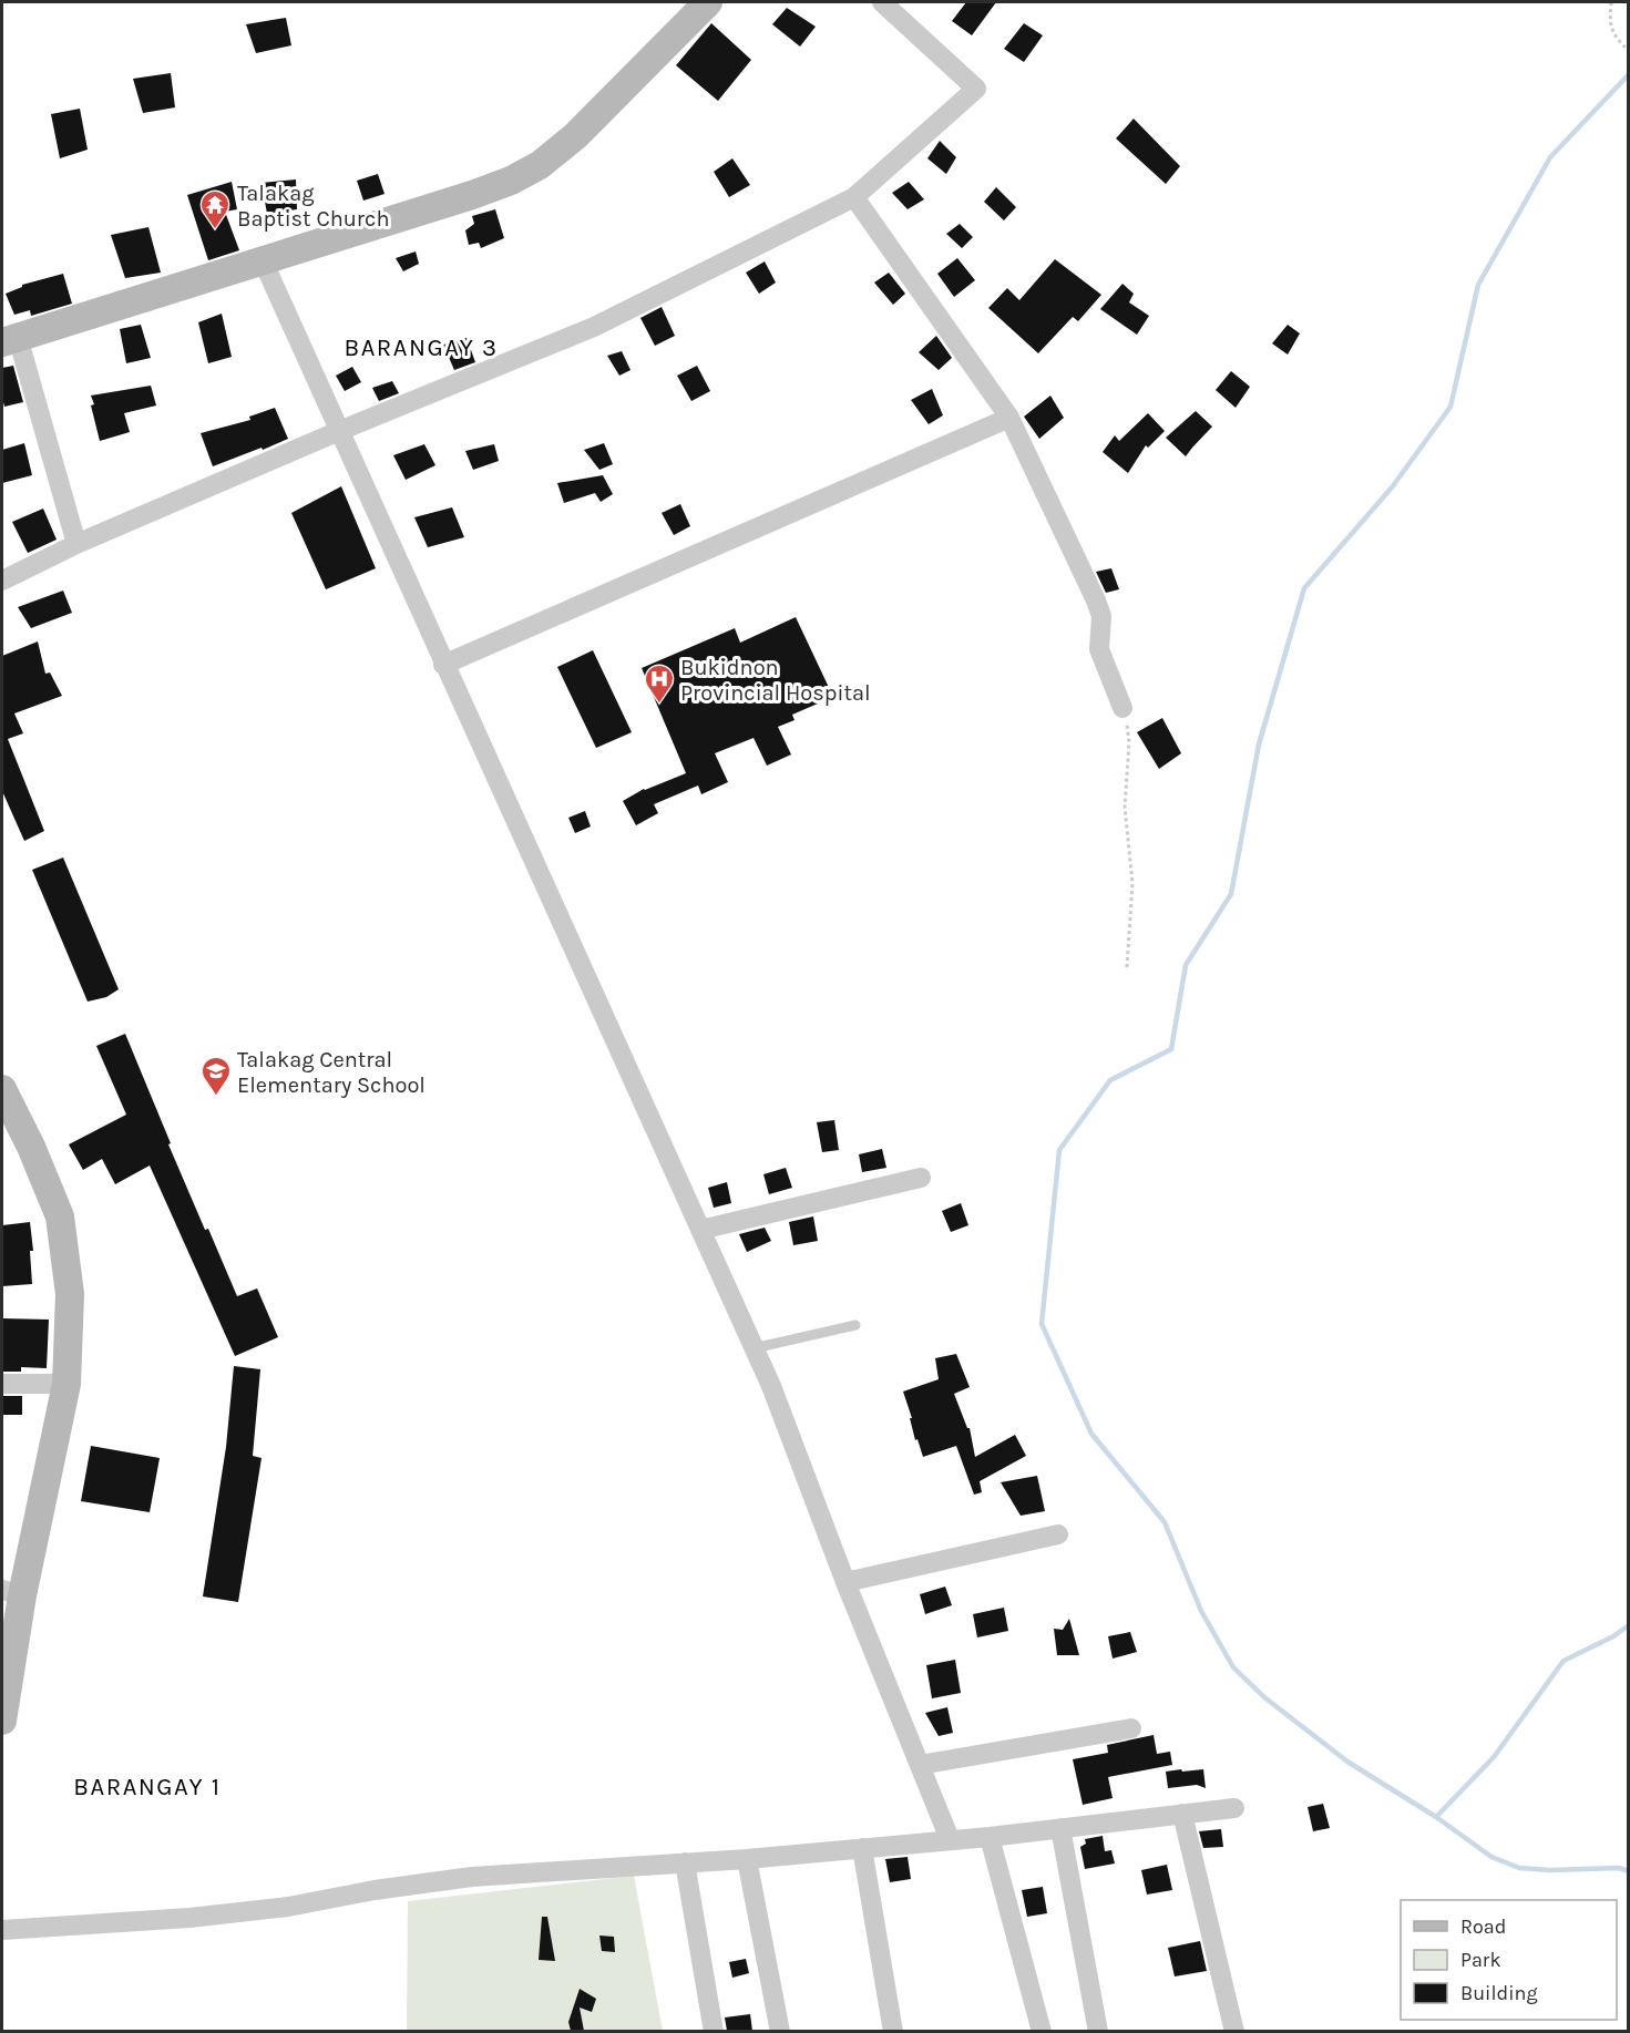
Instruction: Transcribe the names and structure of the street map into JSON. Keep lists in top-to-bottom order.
{
  "districts": ["BARANGAY 3", "BARANGAY 1"],
  "places": {
    "temple": ["Talakag Baptist Church"],
    "hospital": ["Bukidnon Provincial Hospital"],
    "school or university": ["Talakag Central Elementary School"]
  },
  "legend": ["Road", "Park", "Building"]
}
